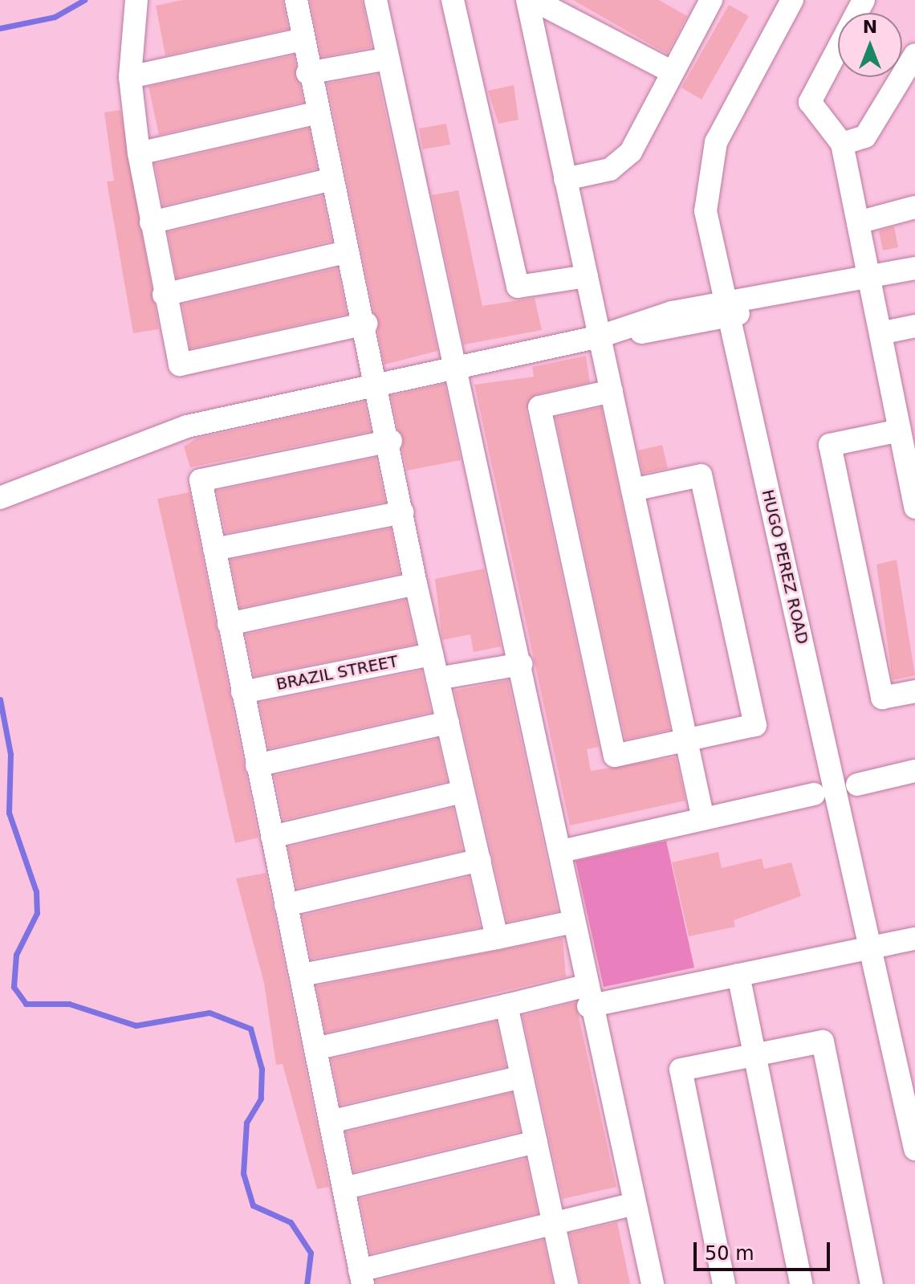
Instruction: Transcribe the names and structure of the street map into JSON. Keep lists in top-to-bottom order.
{
  "streets": {
    "street": ["HUGO PEREZ ROAD", "BRAZIL STREET"]
  },
  "scale_bar": "50 m",
  "north": "top"
}
